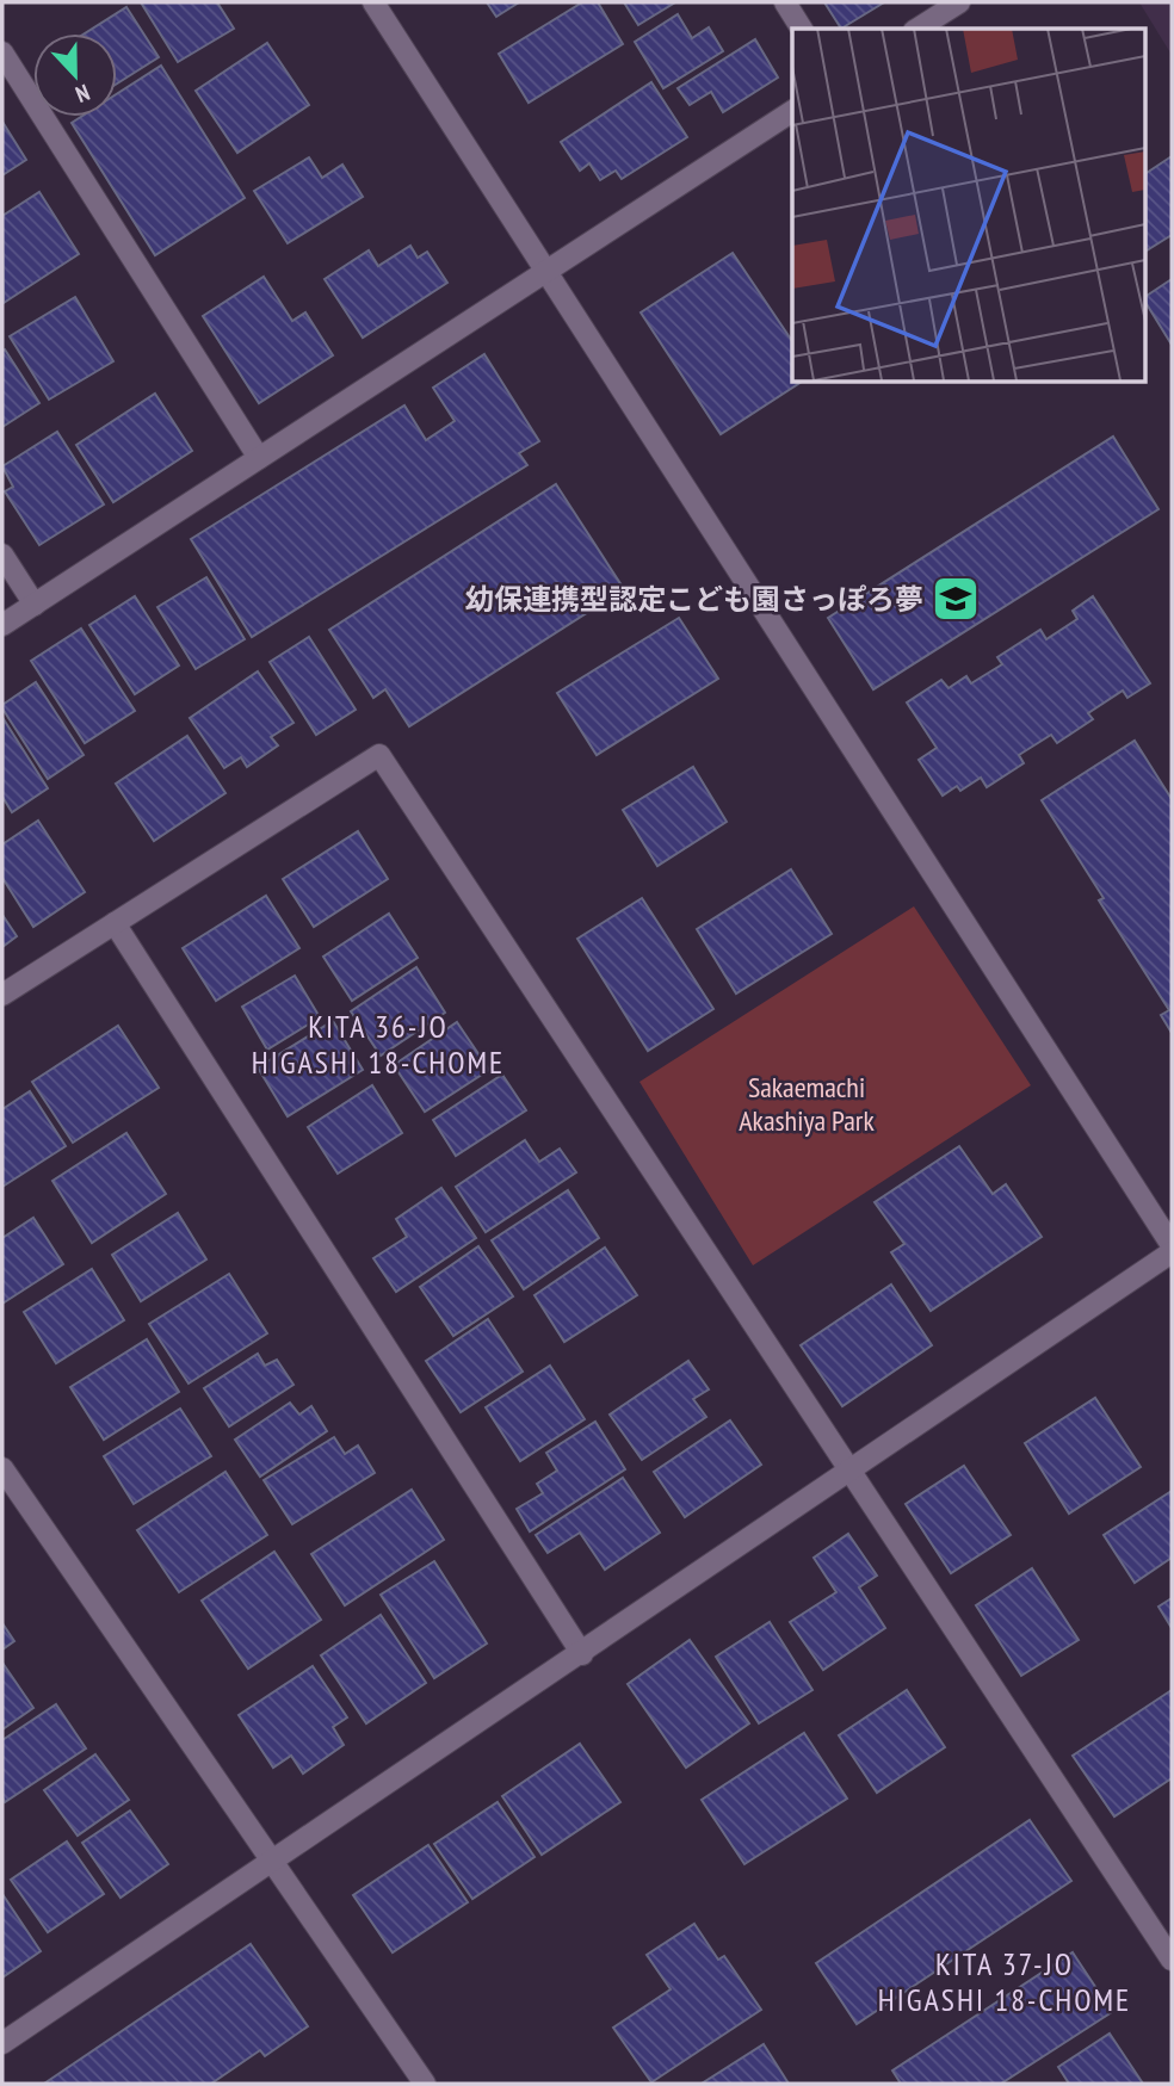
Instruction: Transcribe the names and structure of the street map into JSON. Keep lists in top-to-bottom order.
{
  "districts": ["KITA 36-JO HIGASHI 18-CHOME", "KITA 37-JO HIGASHI 18-CHOME"],
  "parks": ["Sakaemachi Akashiya Park"],
  "places": {
    "school or university": ["幼保連携型認定こども園さっぽろ夢"]
  },
  "north": "bottom"
}
